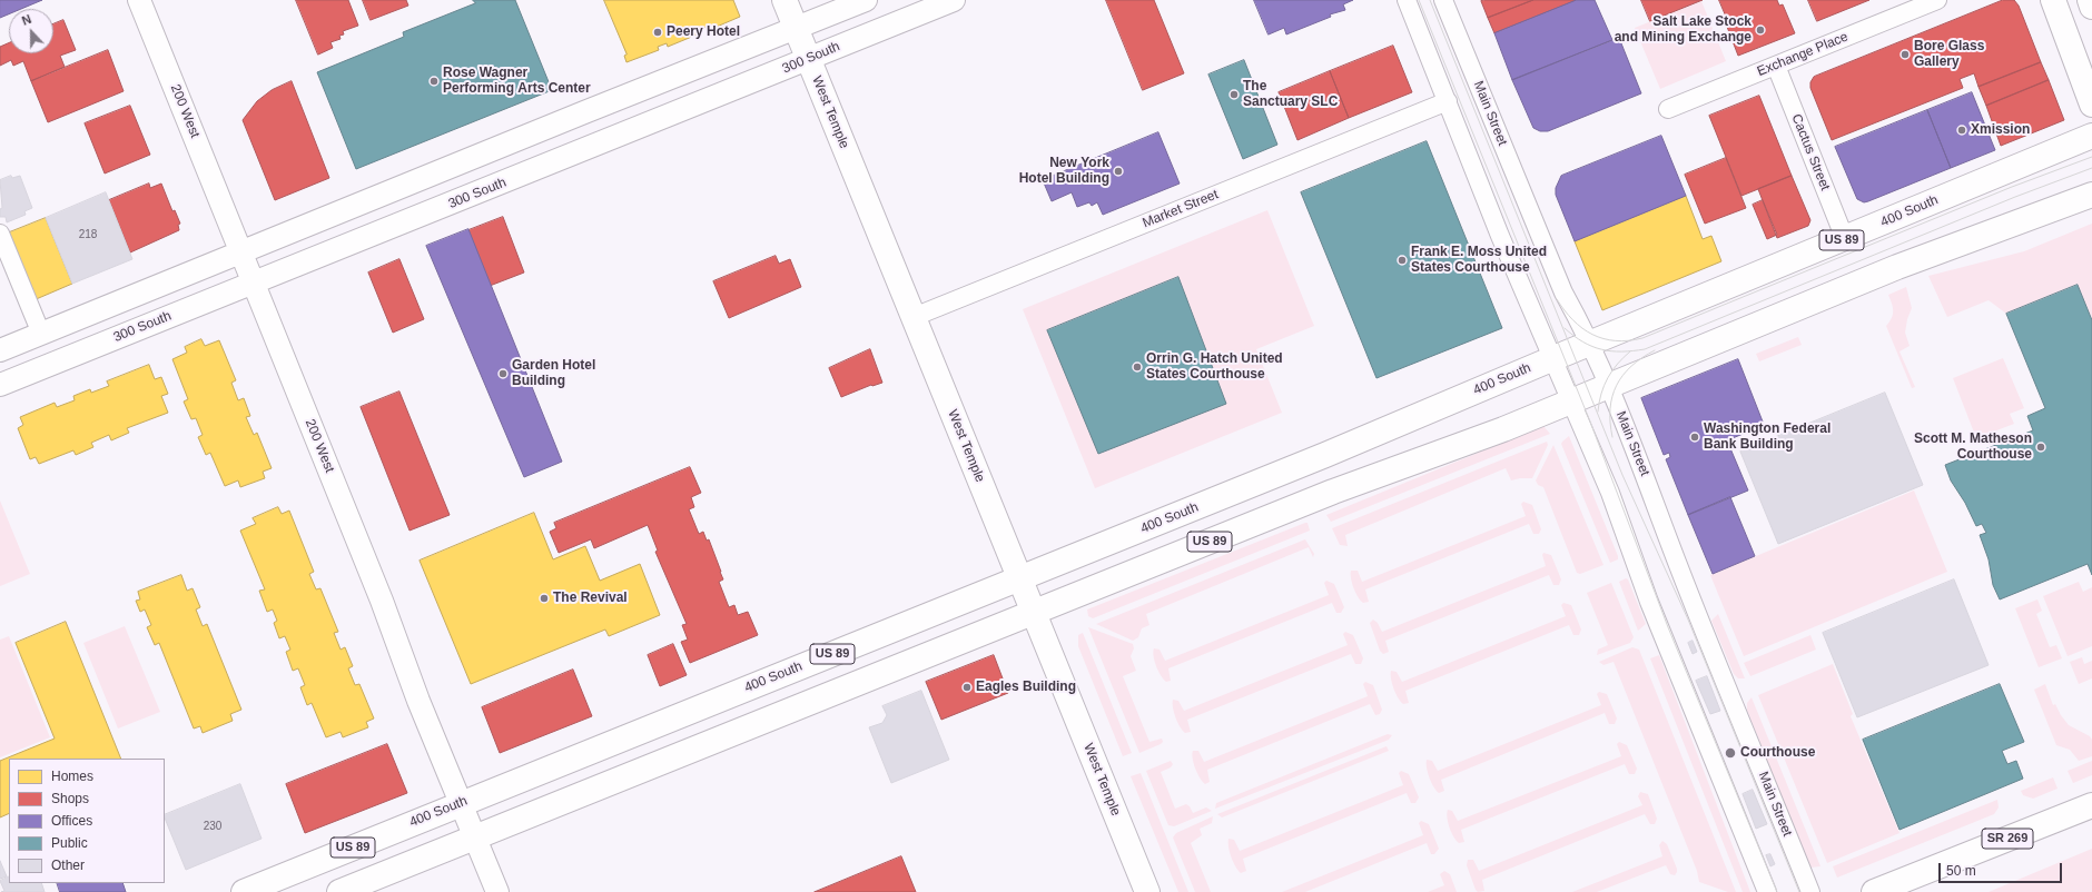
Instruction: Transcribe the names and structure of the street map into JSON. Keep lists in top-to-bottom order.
{
  "streets": {
    "main road": [
      "West Temple",
      "400 South",
      "US 89",
      "SR 269"
    ],
    "street": [
      "Exchange Place",
      "300 South",
      "200 West",
      "Main Street",
      "Cactus Street",
      "Market Street"
    ]
  },
  "crossings": [
    ["Exchange Place", "Cactus Street"],
    ["300 South", "200 West"],
    ["300 South", "West Temple"],
    ["200 West", "400 South"],
    ["200 West", "US 89"],
    ["West Temple", "Market Street"],
    ["West Temple", "400 South"],
    ["West Temple", "US 89"],
    ["Main Street", "400 South"],
    ["Main Street", "US 89"],
    ["Cactus Street", "400 South"]
  ],
  "places": [
    "Salt Lake Stock and Mining Exchange",
    "Peery Hotel",
    "Bore Glass Gallery",
    "Rose Wagner Performing Arts Center",
    "The Sanctuary SLC",
    "Xmission",
    "New York Hotel Building",
    "Frank E. Moss United States Courthouse",
    "Orrin G. Hatch United States Courthouse",
    "Garden Hotel Building",
    "Washington Federal Bank Building",
    "Scott M. Matheson Courthouse",
    "The Revival",
    "Eagles Building",
    "Courthouse"
  ],
  "house_numbers": ["218", "230"],
  "legend": [
    "Homes",
    "Shops",
    "Offices",
    "Public",
    "Other"
  ],
  "scale_bar": "50 m",
  "north": "top"
}
